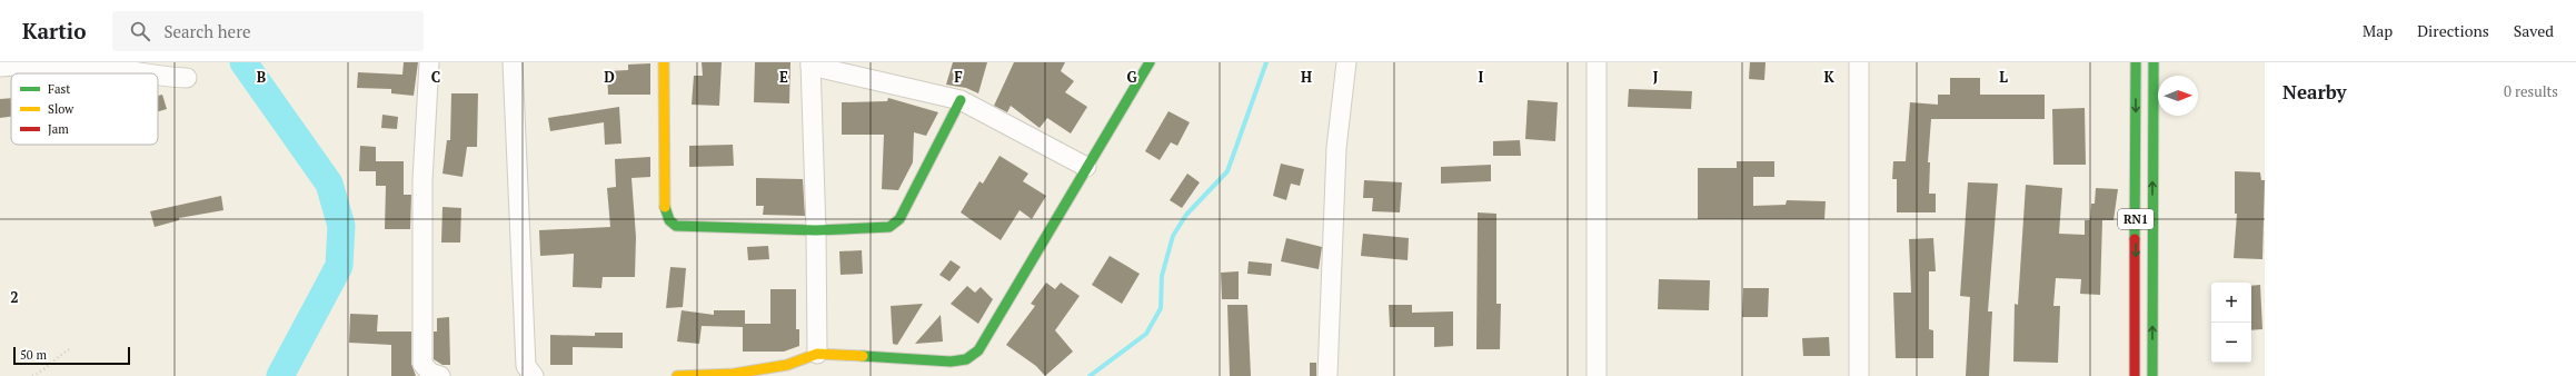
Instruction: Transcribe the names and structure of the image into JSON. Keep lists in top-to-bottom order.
{
  "streets": {
    "main road": ["RN1"]
  },
  "legend": ["Fast", "Slow", "Jam"],
  "scale_bar": "50 m",
  "north": "right",
  "page": {
    "header": "Kartio",
    "search": "Search here",
    "nav": ["Map", "Directions", "Saved"],
    "heading": ["Nearby", "0 results"],
    "map_buttons": ["+", "−"],
    "scale": "50 m"
  },
  "grid": {
    "columns": [
      "B",
      "C",
      "D",
      "E",
      "F",
      "G",
      "H",
      "I",
      "J",
      "K",
      "L"
    ],
    "rows": ["2"]
  }
}
